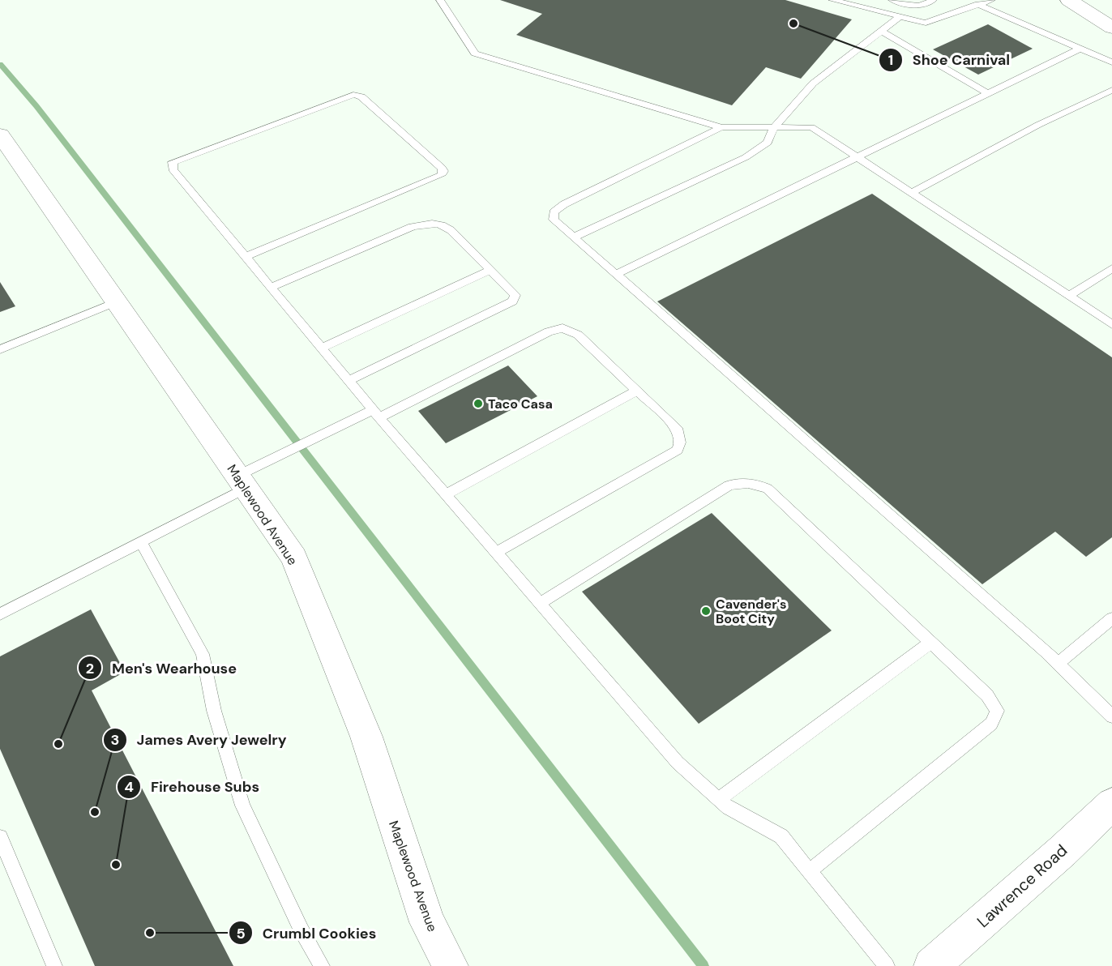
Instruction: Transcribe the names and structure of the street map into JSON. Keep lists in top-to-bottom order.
{
  "streets": {
    "street": ["Maplewood Avenue", "Lawrence Road"]
  },
  "places": [
    "Shoe Carnival",
    "Taco Casa",
    "Cavender's Boot City",
    "Men's Wearhouse",
    "James Avery Jewelry",
    "Firehouse Subs",
    "Crumbl Cookies"
  ]
}
